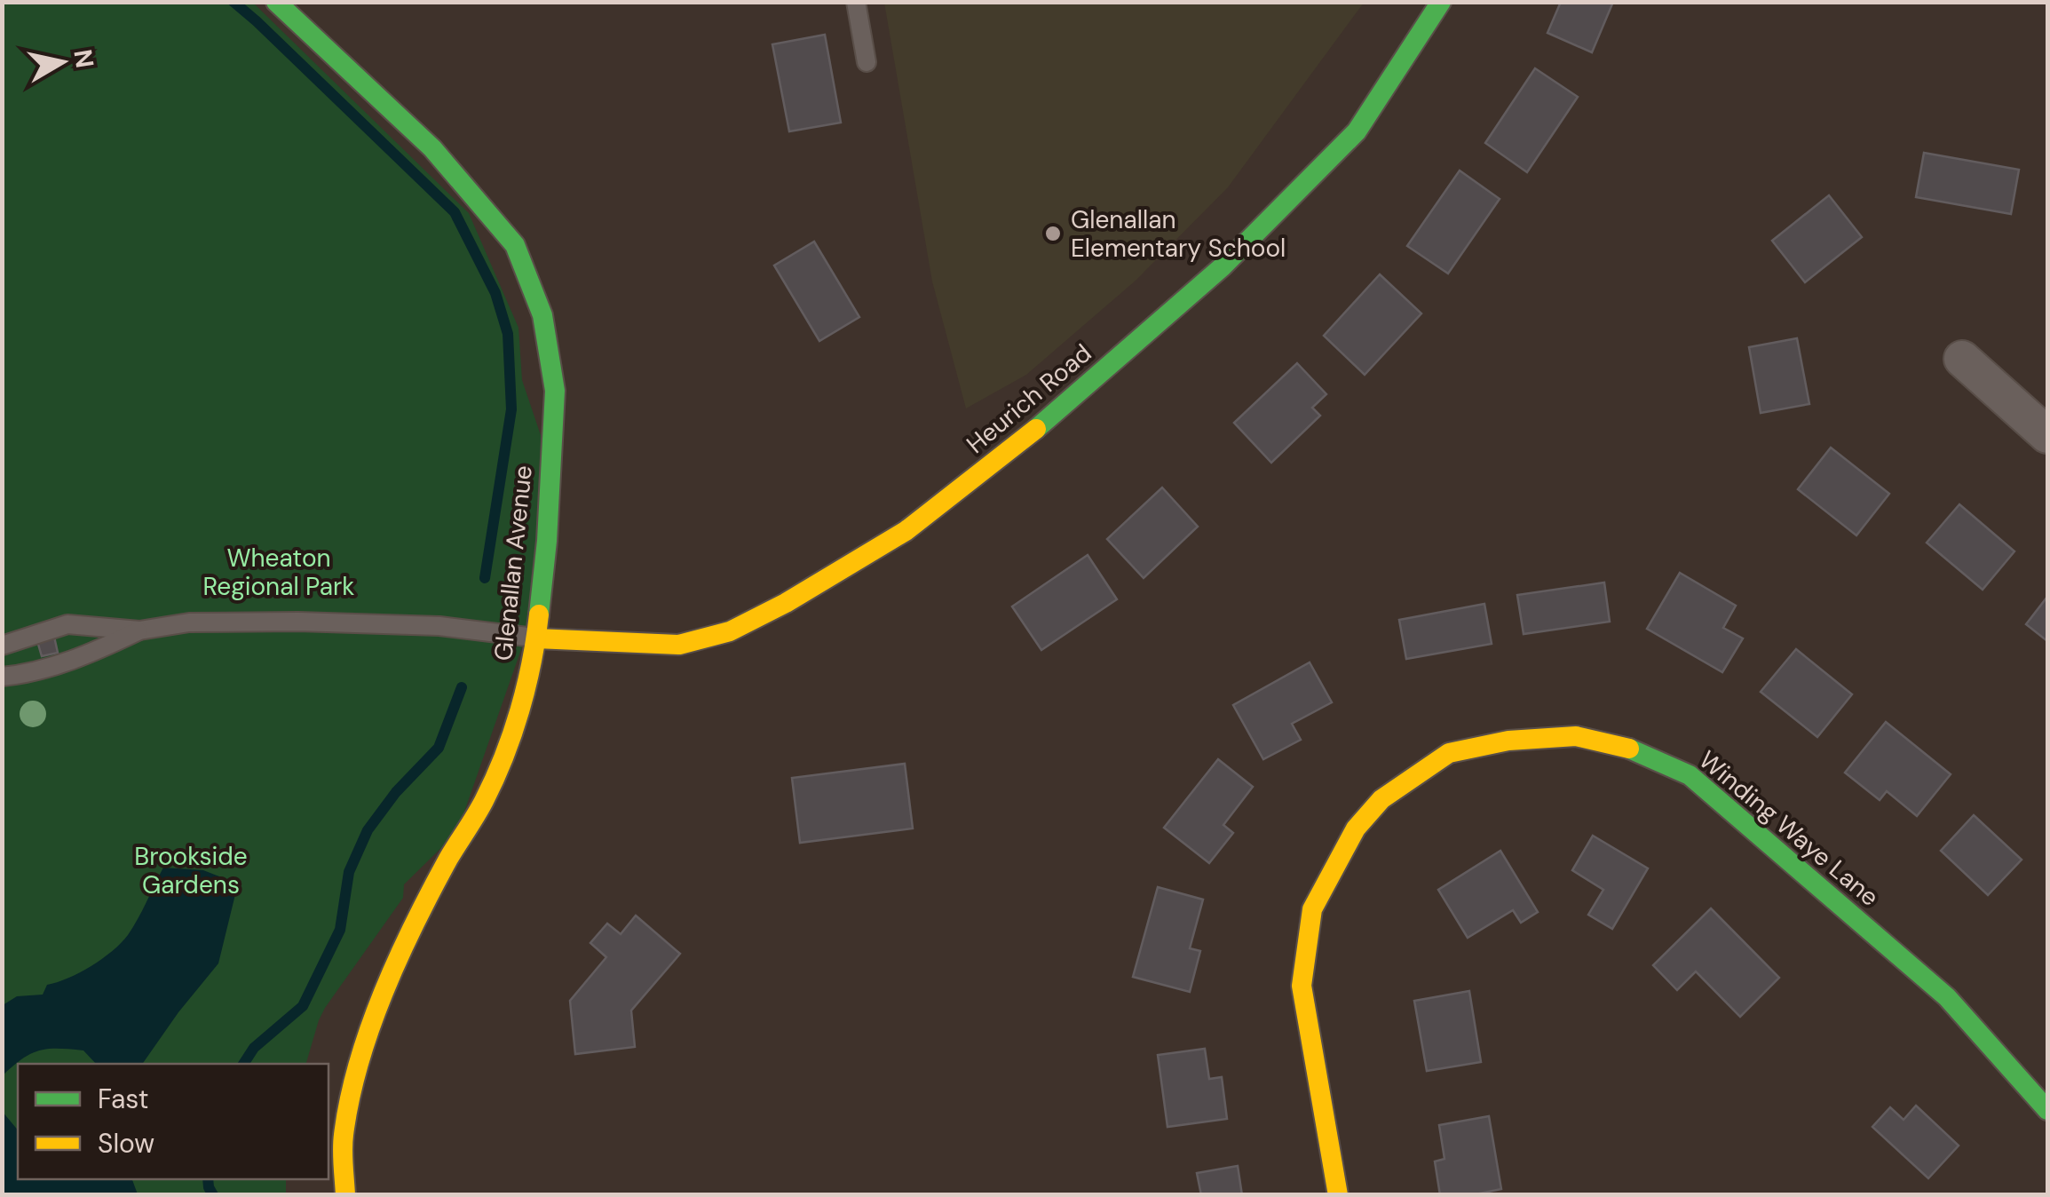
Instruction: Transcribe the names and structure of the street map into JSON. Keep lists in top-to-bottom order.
{
  "streets": {
    "street": ["Heurich Road", "Glenallan Avenue", "Winding Waye Lane"]
  },
  "crossings": [
    ["Heurich Road", "Glenallan Avenue"]
  ],
  "parks": ["Wheaton Regional Park", "Brookside Gardens"],
  "places": ["Glenallan Elementary School"],
  "legend": ["Fast", "Slow"],
  "north": "right"
}
